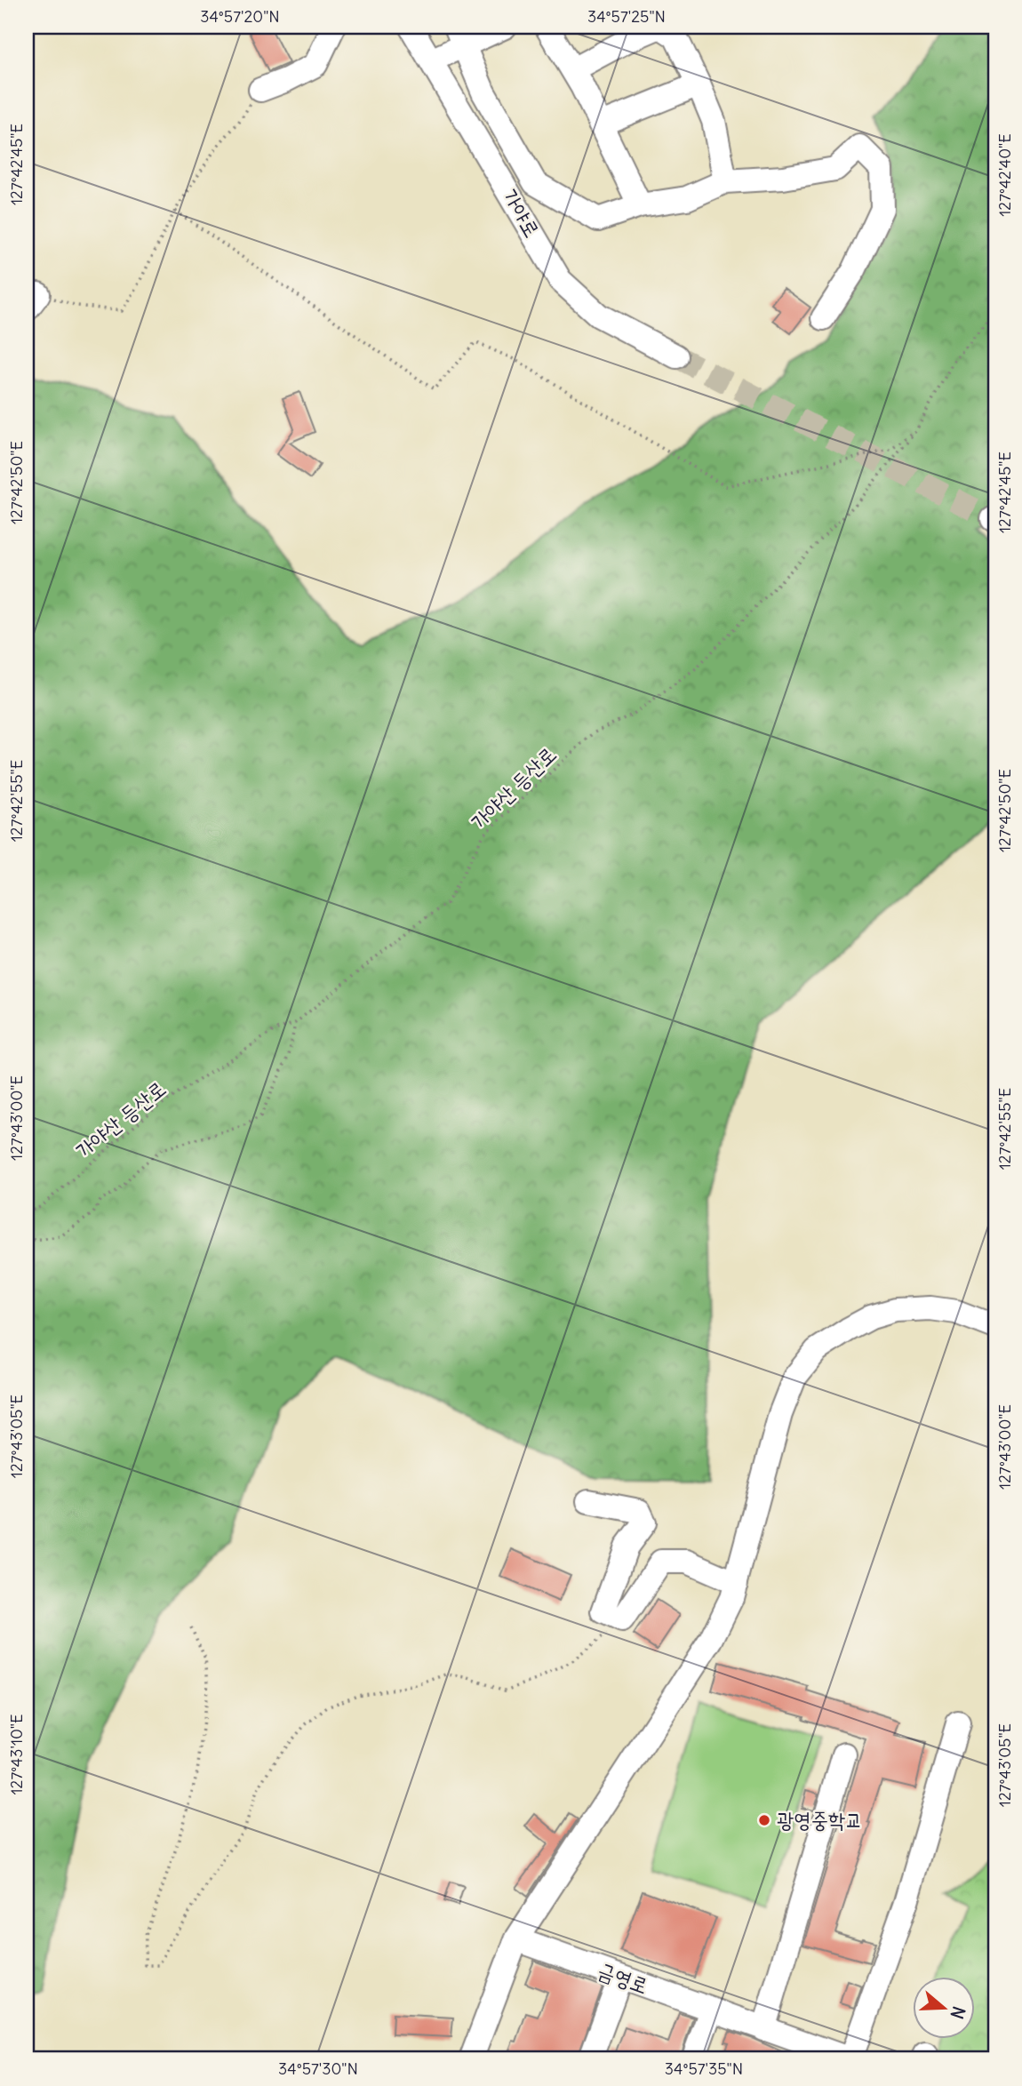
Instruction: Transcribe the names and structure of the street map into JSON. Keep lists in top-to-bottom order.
{
  "streets": {
    "street": ["가야로", "금영로"],
    "path": ["가야산 등산로"]
  },
  "places": ["광영중학교"],
  "north": "right",
  "coordinates": [
    "34°57'20\"N",
    "34°57'25\"N",
    "127°42'45\"E",
    "127°42'40\"E",
    "127°42'50\"E",
    "127°42'55\"E",
    "127°43'00\"E",
    "127°43'05\"E",
    "127°43'10\"E",
    "34°57'30\"N",
    "34°57'35\"N"
  ]
}
